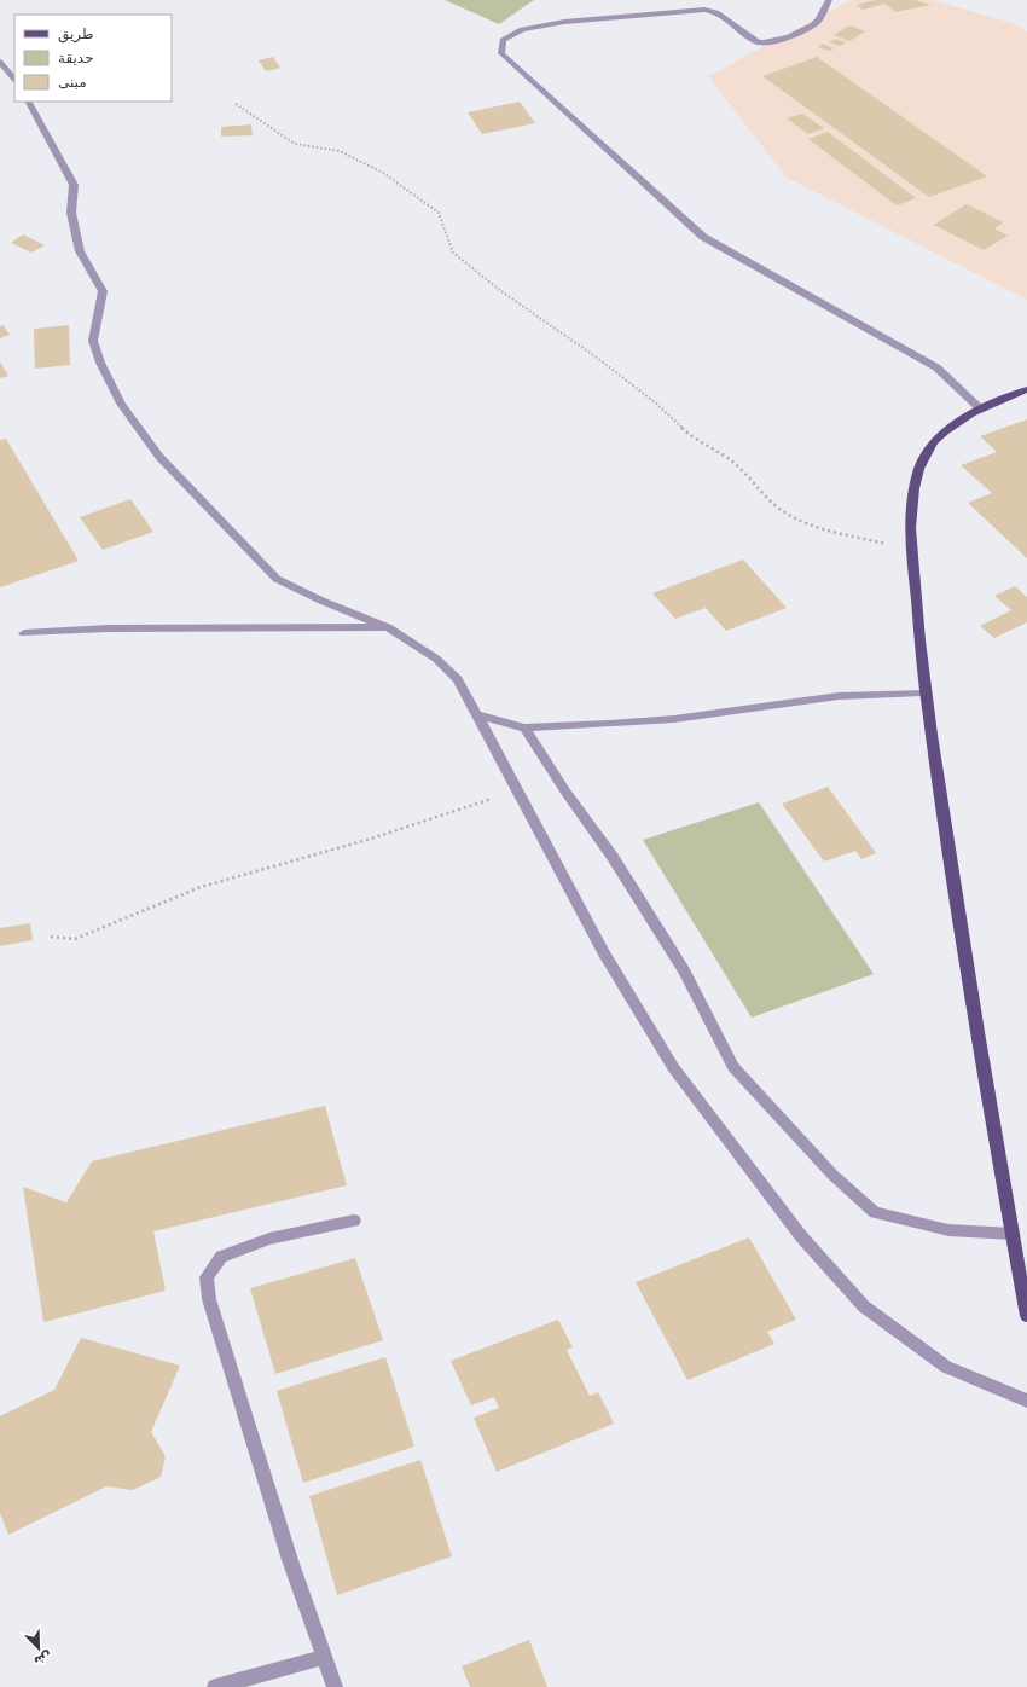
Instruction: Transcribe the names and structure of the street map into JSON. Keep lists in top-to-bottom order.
{
  "legend": ["طريق", "حديقة", "مبنى"],
  "north": "bottom right"
}
